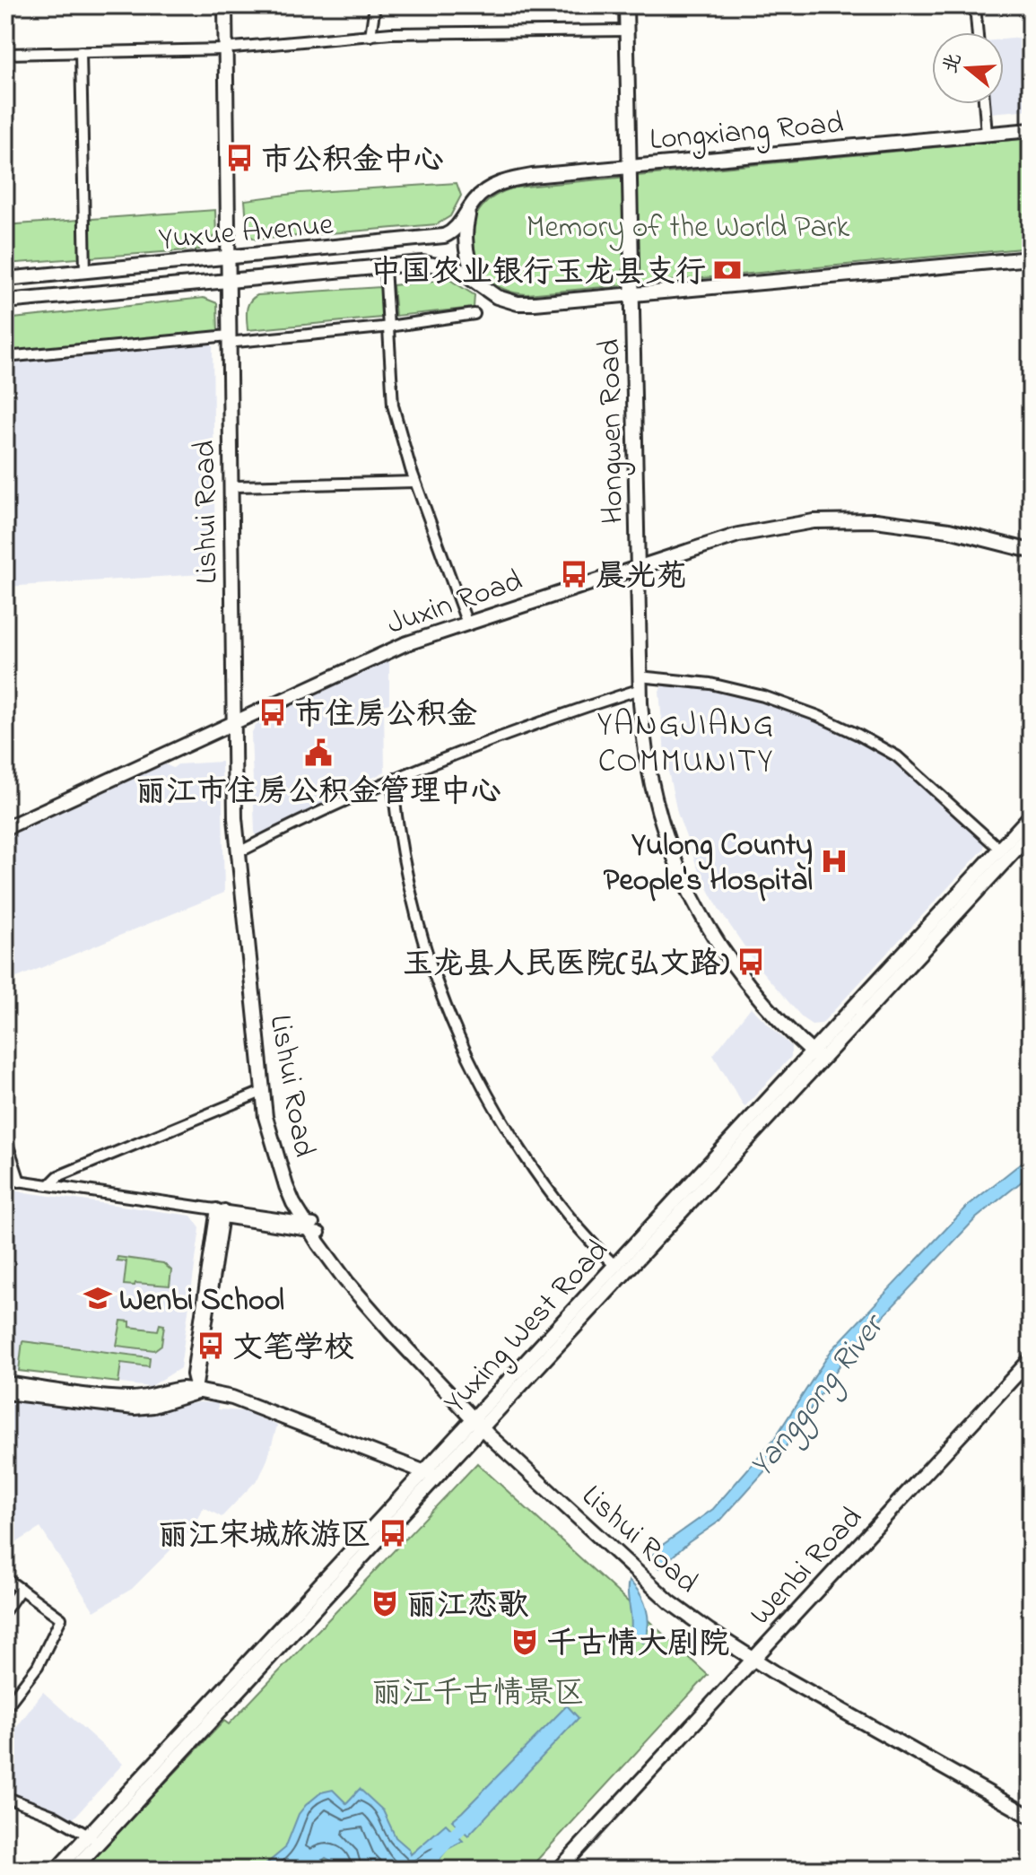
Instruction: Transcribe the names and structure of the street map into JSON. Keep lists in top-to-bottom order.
{
  "streets": {
    "main road": [
      "Longxiang Road",
      "Yuxue Avenue",
      "Hongwen Road",
      "Lishui Road",
      "Juxin Road",
      "Yuxing West Road",
      "Wenbi Road"
    ]
  },
  "crossings": [
    ["Longxiang Road", "Yuxue Avenue"],
    ["Longxiang Road", "Hongwen Road"],
    ["Yuxue Avenue", "Lishui Road"],
    ["Hongwen Road", "Juxin Road"],
    ["Hongwen Road", "Yuxing West Road"],
    ["Lishui Road", "Juxin Road"],
    ["Lishui Road", "Yuxing West Road"],
    ["Lishui Road", "Wenbi Road"]
  ],
  "districts": ["YANGJIANG COMMUNITY"],
  "water": ["Yanggong River"],
  "parks": ["Memory of the World Park", "丽江千古情景区"],
  "places": {
    "bus stop": [
      "市公积金中心",
      "晨光苑",
      "市住房公积金",
      "玉龙县人民医院(弘文路)",
      "文笔学校",
      "丽江宋城旅游区"
    ],
    "bank": ["中国农业银行玉龙县支行"],
    "public building": ["丽江市住房公积金管理中心"],
    "hospital": ["Yulong County People's Hospital"],
    "school or university": ["Wenbi School"],
    "theatre": ["丽江恋歌", "千古情大剧院"]
  },
  "north": "left"
}
